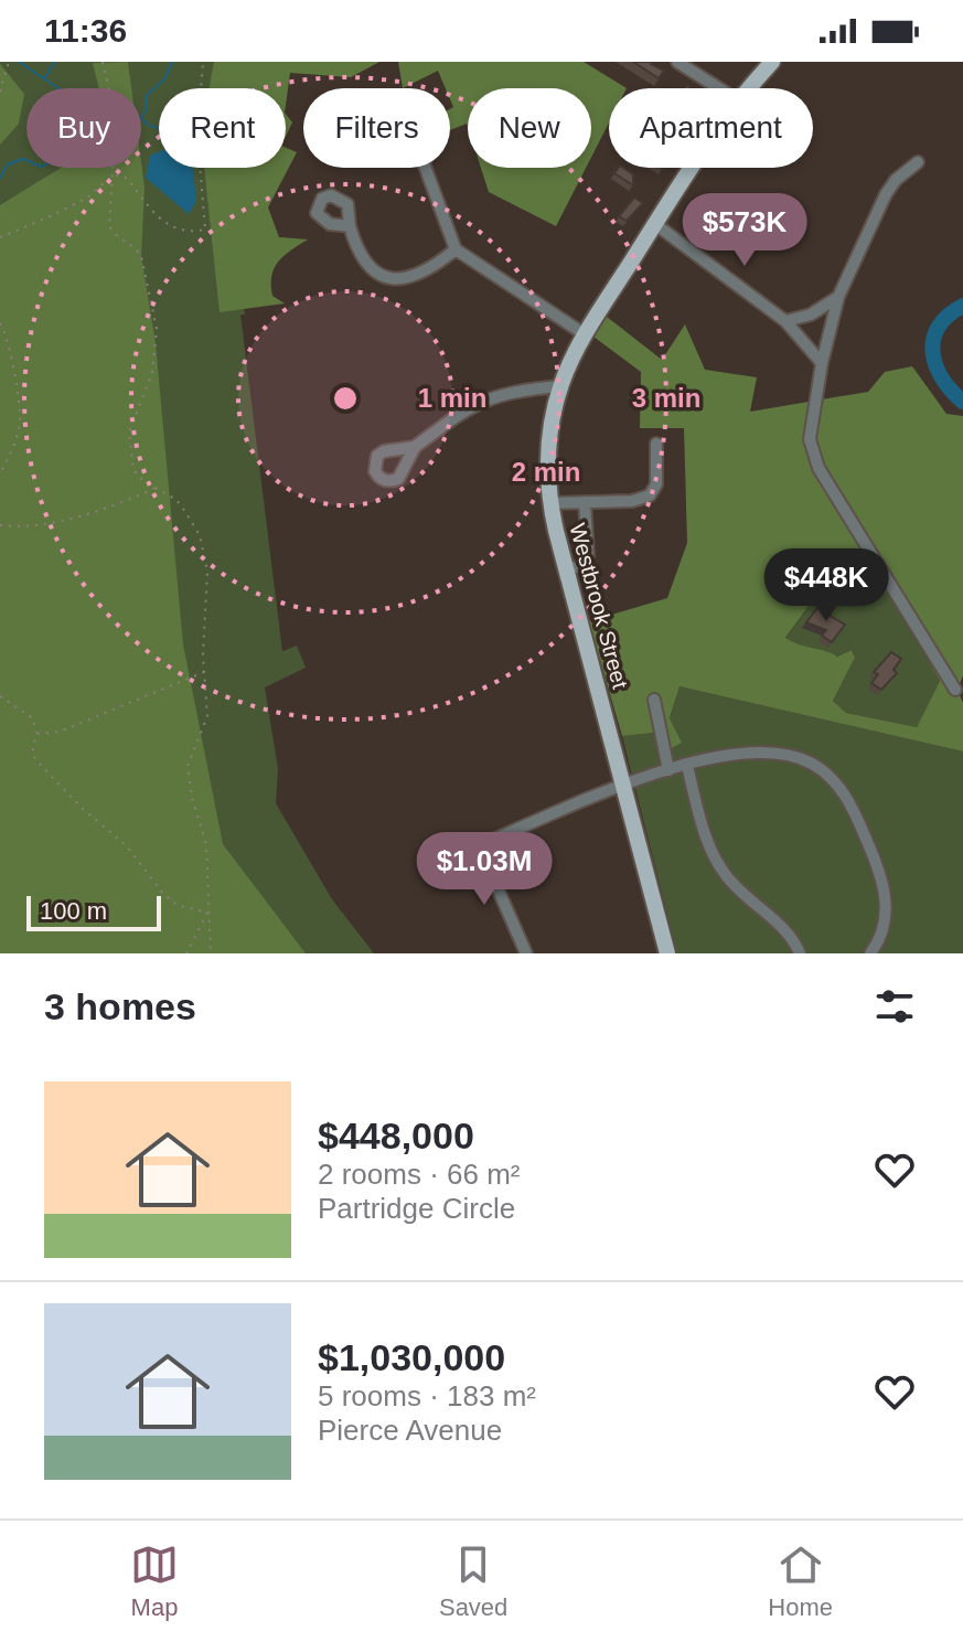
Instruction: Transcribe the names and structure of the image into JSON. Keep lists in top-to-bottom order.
{
  "streets": {
    "main road": ["Westbrook Street"]
  },
  "scale_bar": "100 m",
  "page": {
    "status": "11:36",
    "chip": [
      "Buy",
      "Rent",
      "Filters",
      "New",
      "Apartment"
    ],
    "price": ["$573K", "$448K", "$1.03M"],
    "scale": "100 m",
    "heading": "3 homes",
    "list": [
      {
        "name": "$448,000",
        "note": "2 rooms · 66 m² · Partridge Circle"
      },
      {
        "name": "$1,030,000",
        "note": "5 rooms · 183 m² · Pierce Avenue"
      }
    ],
    "tabs": ["Map", "Saved", "Home"]
  },
  "rings": ["1 min", "3 min", "2 min"]
}
